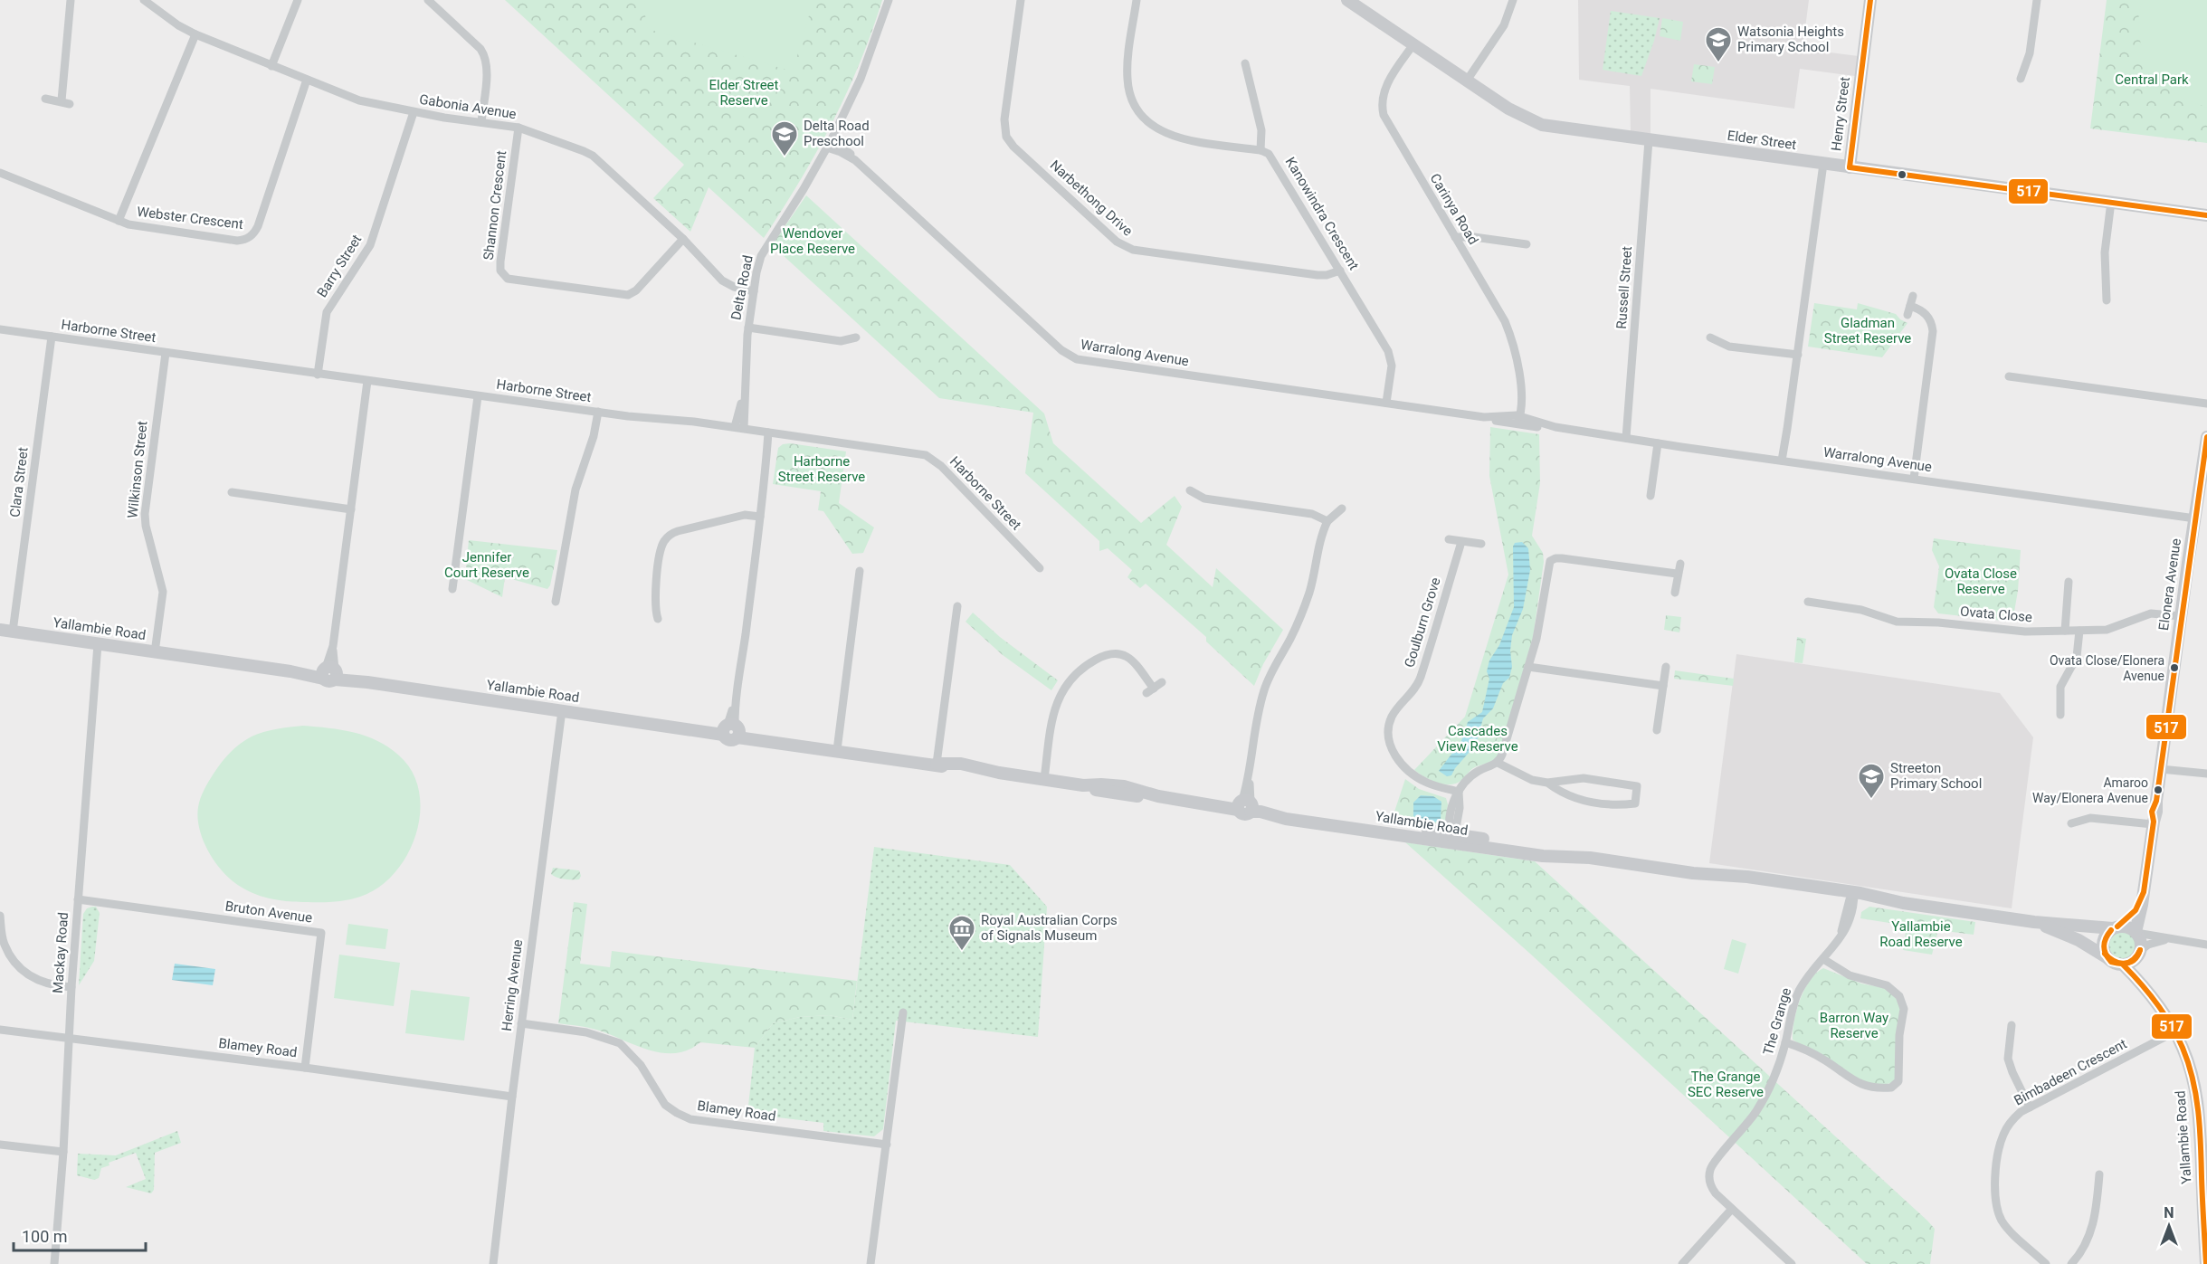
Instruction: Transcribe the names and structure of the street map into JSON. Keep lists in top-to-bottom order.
{
  "streets": {
    "street": [
      "Gabonia Avenue",
      "Henry Street",
      "Elder Street",
      "Narbethong Drive",
      "Shannon Crescent",
      "Carinya Road",
      "Kanowindra Crescent",
      "Webster Crescent",
      "Barry Street",
      "Delta Road",
      "Russell Street",
      "Harborne Street",
      "Warralong Avenue",
      "Wilkinson Street",
      "Clara Street",
      "Elonera Avenue",
      "Ovata Close",
      "Goulburn Grove",
      "Yallambie Road",
      "Bruton Avenue",
      "Mackay Road",
      "Herring Avenue",
      "The Grange",
      "Blamey Road",
      "Bimbadeen Crescent"
    ]
  },
  "crossings": [
    ["Gabonia Avenue", "Shannon Crescent"],
    ["Gabonia Avenue", "Webster Crescent"],
    ["Gabonia Avenue", "Barry Street"],
    ["Gabonia Avenue", "Delta Road"],
    ["Henry Street", "Elder Street"],
    ["Elder Street", "Carinya Road"],
    ["Elder Street", "Russell Street"],
    ["Narbethong Drive", "Kanowindra Crescent"],
    ["Carinya Road", "Warralong Avenue"],
    ["Kanowindra Crescent", "Warralong Avenue"],
    ["Barry Street", "Harborne Street"],
    ["Delta Road", "Harborne Street"],
    ["Delta Road", "Warralong Avenue"],
    ["Russell Street", "Warralong Avenue"],
    ["Harborne Street", "Wilkinson Street"],
    ["Harborne Street", "Clara Street"],
    ["Warralong Avenue", "Elonera Avenue"],
    ["Wilkinson Street", "Yallambie Road"],
    ["Clara Street", "Yallambie Road"],
    ["Elonera Avenue", "Ovata Close"],
    ["Elonera Avenue", "Yallambie Road"],
    ["Yallambie Road", "Mackay Road"],
    ["Yallambie Road", "Herring Avenue"],
    ["Yallambie Road", "The Grange"],
    ["Yallambie Road", "Bimbadeen Crescent"],
    ["Bruton Avenue", "Mackay Road"],
    ["Bruton Avenue", "Blamey Road"],
    ["Mackay Road", "Blamey Road"],
    ["Herring Avenue", "Blamey Road"]
  ],
  "parks": [
    "Central Park",
    "Elder Street Reserve",
    "Wendover Place Reserve",
    "Gladman Street Reserve",
    "Harborne Street Reserve",
    "Jennifer Court Reserve",
    "Ovata Close Reserve",
    "Cascades View Reserve",
    "Yallambie Road Reserve",
    "Barron Way Reserve",
    "The Grange SEC Reserve"
  ],
  "places": {
    "school or university": ["Watsonia Heights Primary School", "Delta Road Preschool", "Streeton Primary School"],
    "other": ["Ovata Close/Elonera Avenue", "Amaroo Way/Elonera Avenue"],
    "museum": ["Royal Australian Corps of Signals Museum"]
  },
  "lines": ["transit line 517"],
  "scale_bar": "100 m",
  "north": "top"
}
